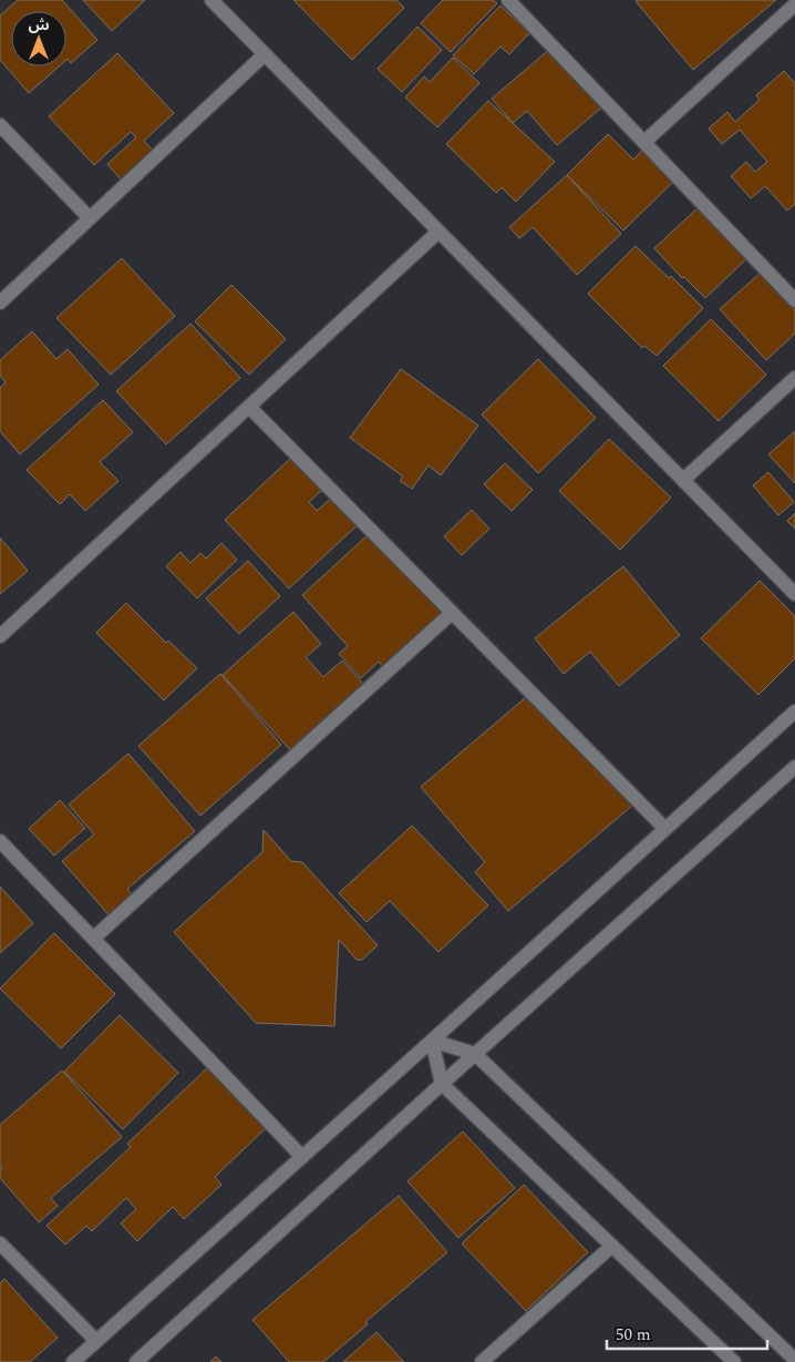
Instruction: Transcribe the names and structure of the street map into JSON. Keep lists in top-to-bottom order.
{
  "scale_bar": "50 m",
  "north": "top"
}
